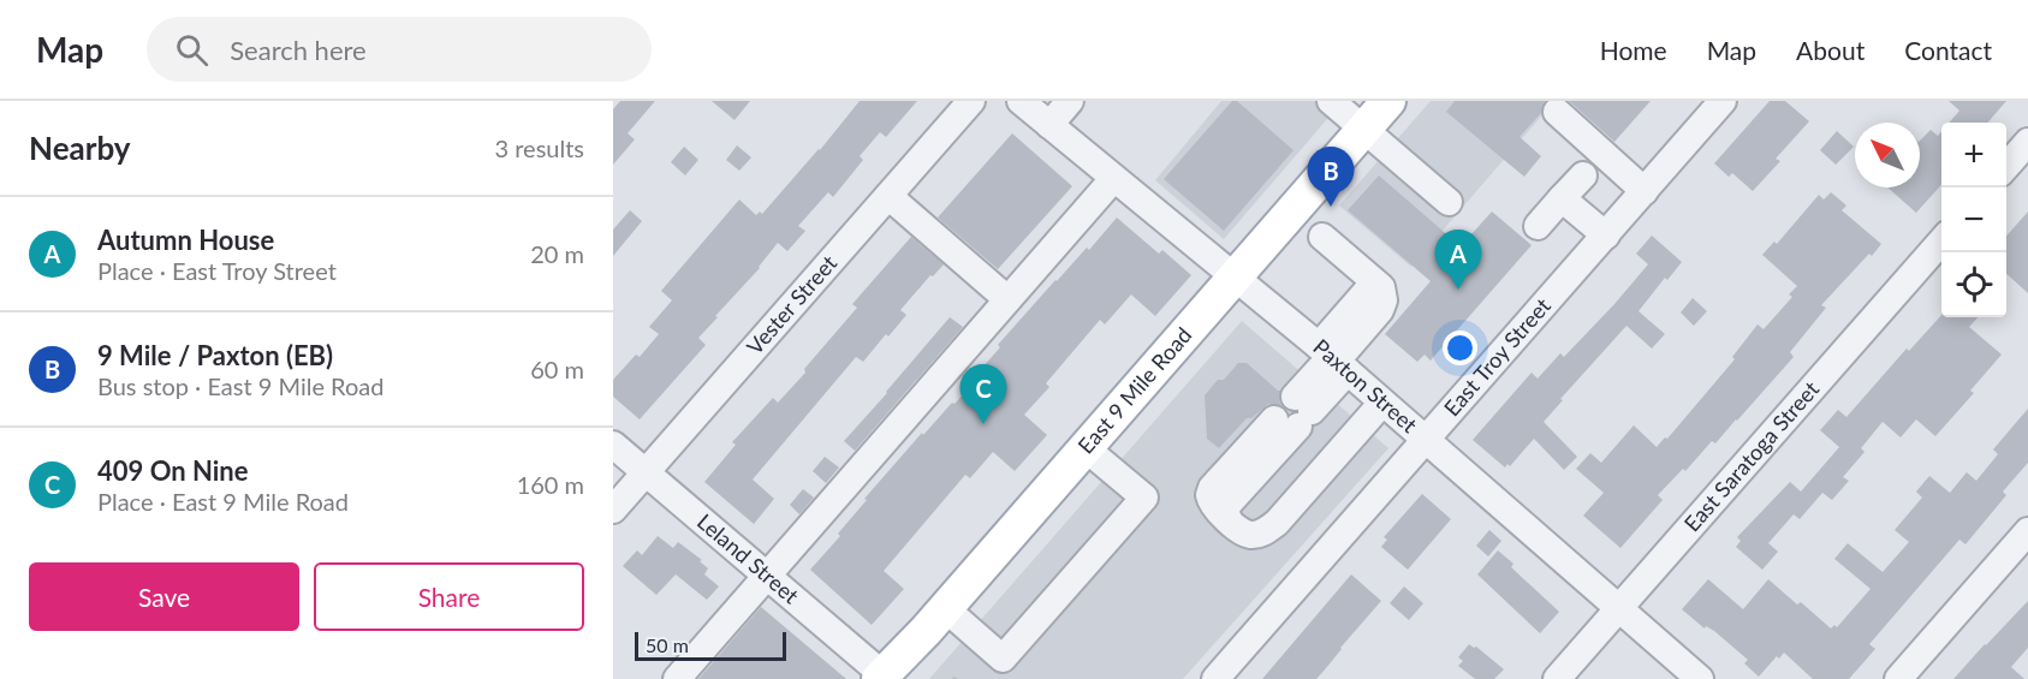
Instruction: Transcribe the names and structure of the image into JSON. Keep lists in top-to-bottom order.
{
  "streets": {
    "main road": ["East 9 Mile Road"],
    "street": [
      "Vester Street",
      "East Troy Street",
      "Paxton Street",
      "East Saratoga Street",
      "Leland Street"
    ]
  },
  "crossings": [
    ["Vester Street", "Leland Street"],
    ["East Troy Street", "Paxton Street"],
    ["Paxton Street", "East 9 Mile Road"],
    ["Paxton Street", "East Saratoga Street"],
    ["East 9 Mile Road", "Leland Street"]
  ],
  "scale_bar": "50 m",
  "north": "top left",
  "page": {
    "header": "Map",
    "search": "Search here",
    "nav": [
      "Home",
      "Map",
      "About",
      "Contact"
    ],
    "heading": ["Nearby", "3 results"],
    "map_buttons": ["+", "−"],
    "pins": ["B", "A", "C"],
    "list": [
      {
        "mark": "A",
        "name": "Autumn House",
        "note": "Place · East Troy Street",
        "value": "20 m"
      },
      {
        "mark": "B",
        "name": "9 Mile / Paxton (EB)",
        "note": "Bus stop · East 9 Mile Road",
        "value": "60 m"
      },
      {
        "mark": "C",
        "name": "409 On Nine",
        "note": "Place · East 9 Mile Road",
        "value": "160 m"
      }
    ],
    "buttons": ["Save", "Share"],
    "scale": "50 m"
  }
}
